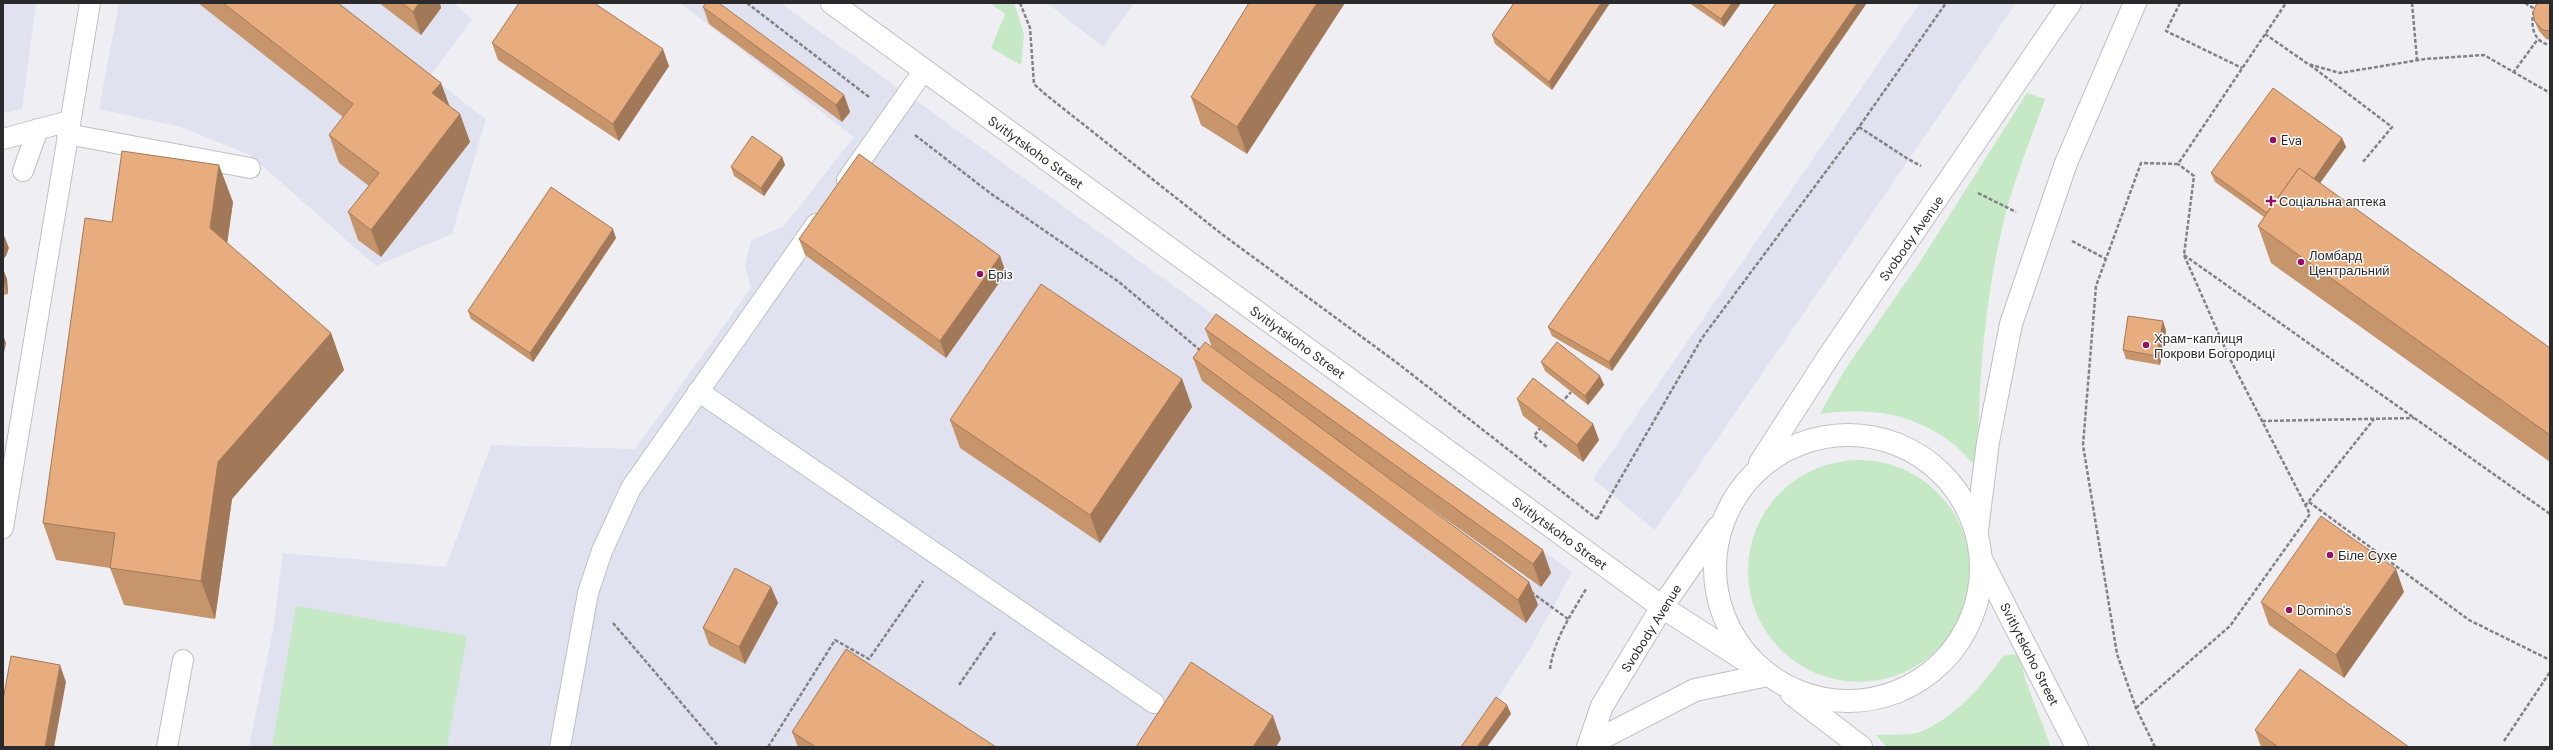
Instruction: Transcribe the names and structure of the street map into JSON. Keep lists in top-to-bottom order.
{
  "streets": {
    "street": ["Svitlytskoho Street", "Svobody Avenue"]
  },
  "crossings": [
    ["Svitlytskoho Street", "Svobody Avenue"]
  ],
  "places": {
    "other": [
      "Eva",
      "Ломбард Центральний",
      "Бріз",
      "Храм-каплиця Покрови Богородиці",
      "Біле Сухе",
      "Domino's"
    ],
    "health": ["Соціальна аптека"]
  }
}
